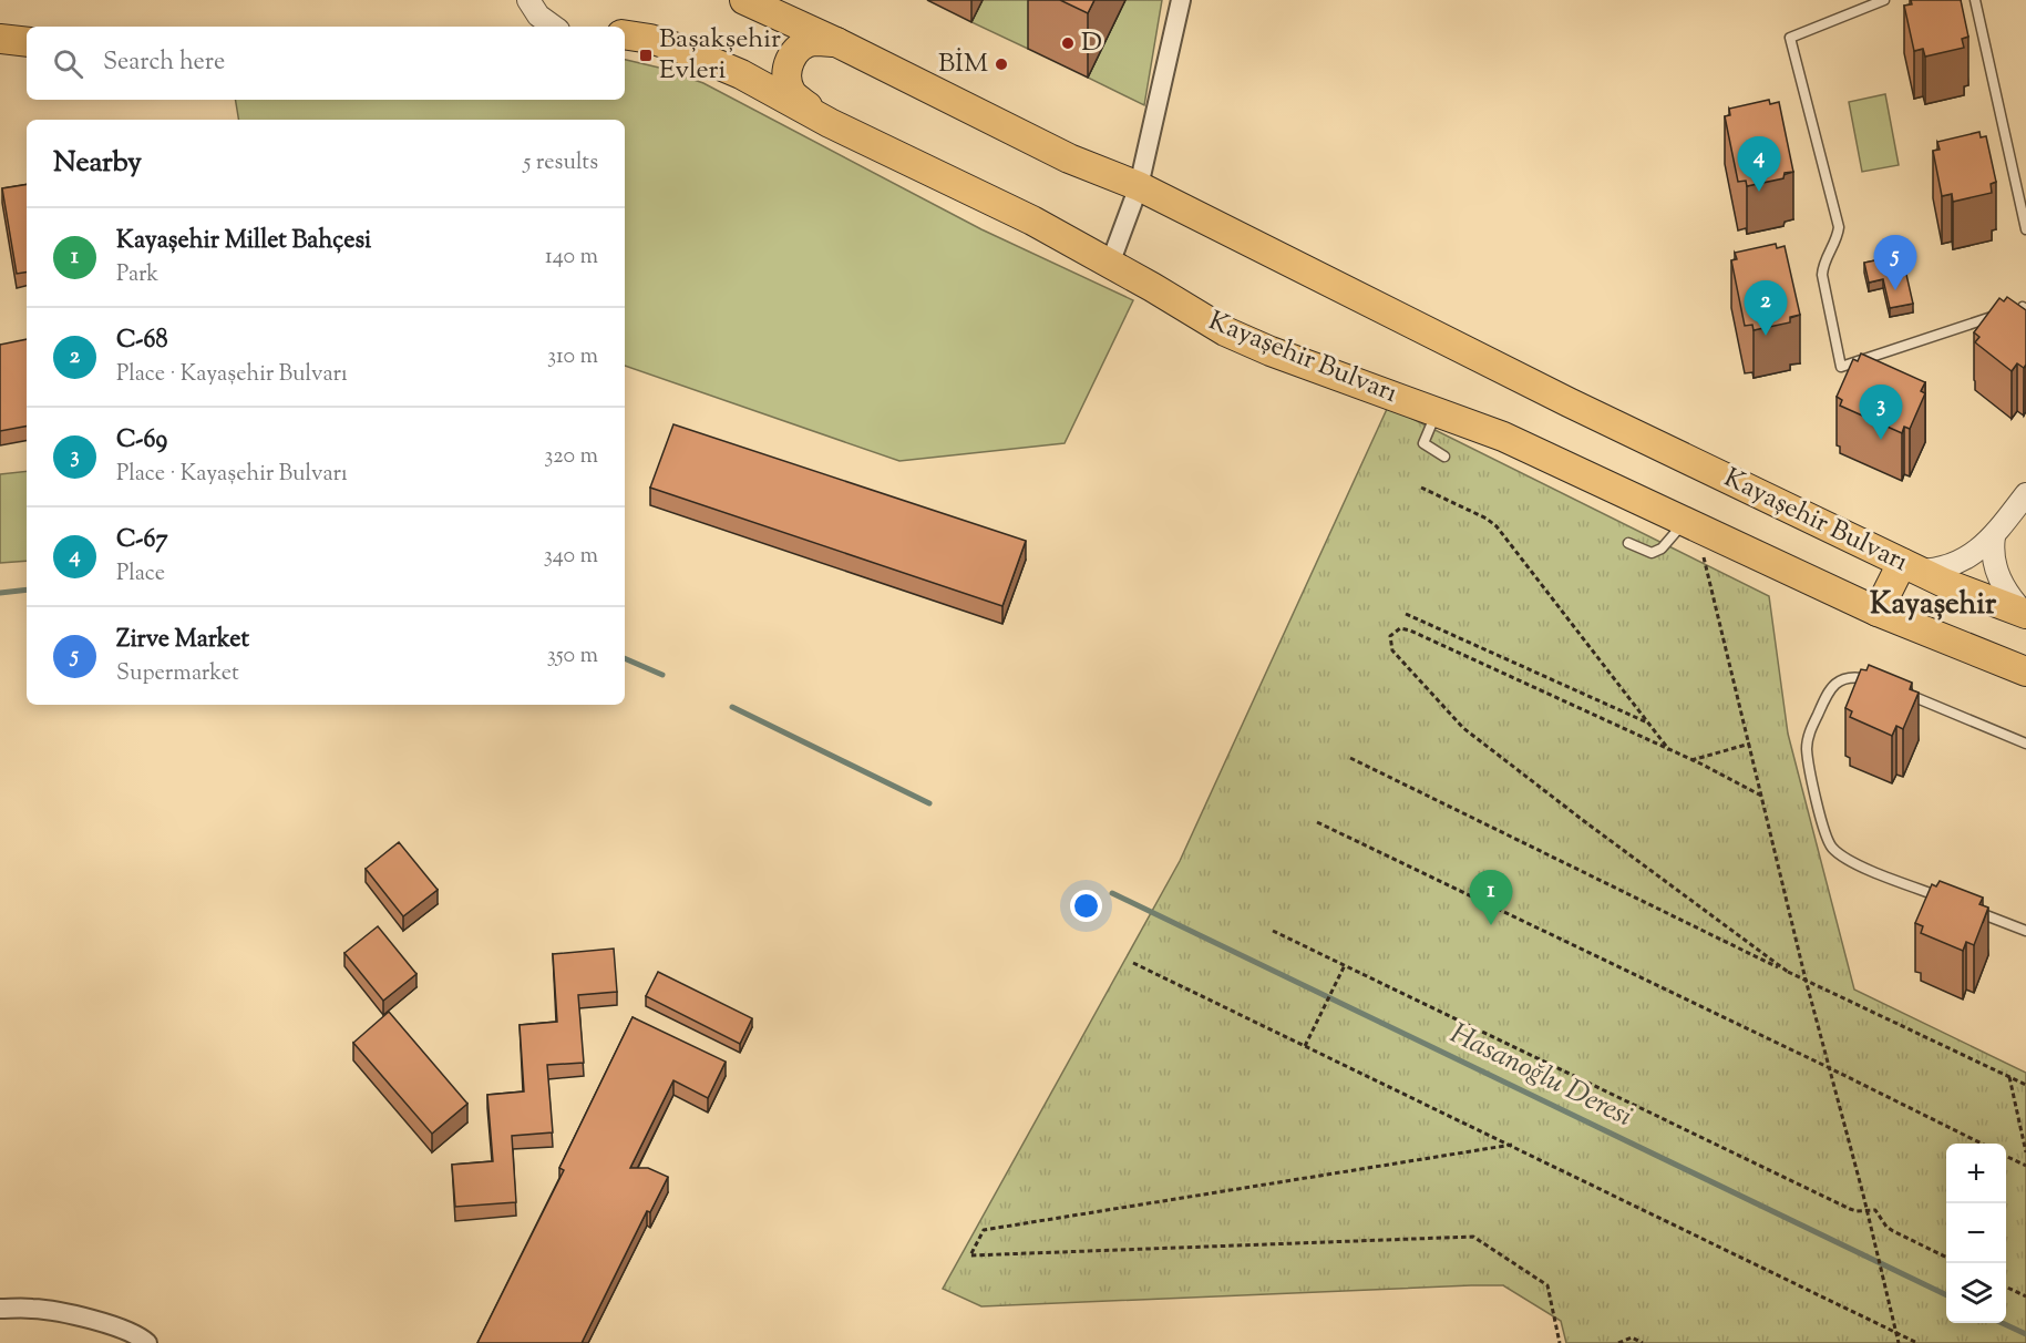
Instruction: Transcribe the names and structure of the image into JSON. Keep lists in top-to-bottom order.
{
  "streets": {
    "main road": ["Kayaşehir Bulvarı"]
  },
  "districts": ["Kayaşehir"],
  "water": ["Hasanoğlu Deresi"],
  "places": {
    "other": ["D", "BİM"],
    "transit": ["Başakşehir Evleri"]
  },
  "page": {
    "search": "Search here",
    "heading": ["Nearby", "5 results"],
    "pins": [
      "4",
      "5",
      "2",
      "3",
      "1"
    ],
    "list": [
      {
        "mark": "1",
        "name": "Kayaşehir Millet Bahçesi",
        "note": "Park",
        "value": "140 m"
      },
      {
        "mark": "2",
        "name": "C-68",
        "note": "Place · Kayaşehir Bulvarı",
        "value": "310 m"
      },
      {
        "mark": "3",
        "name": "C-69",
        "note": "Place · Kayaşehir Bulvarı",
        "value": "320 m"
      },
      {
        "mark": "4",
        "name": "C-67",
        "note": "Place",
        "value": "340 m"
      },
      {
        "mark": "5",
        "name": "Zirve Market",
        "note": "Supermarket",
        "value": "350 m"
      }
    ],
    "map_buttons": ["+", "−"]
  }
}
